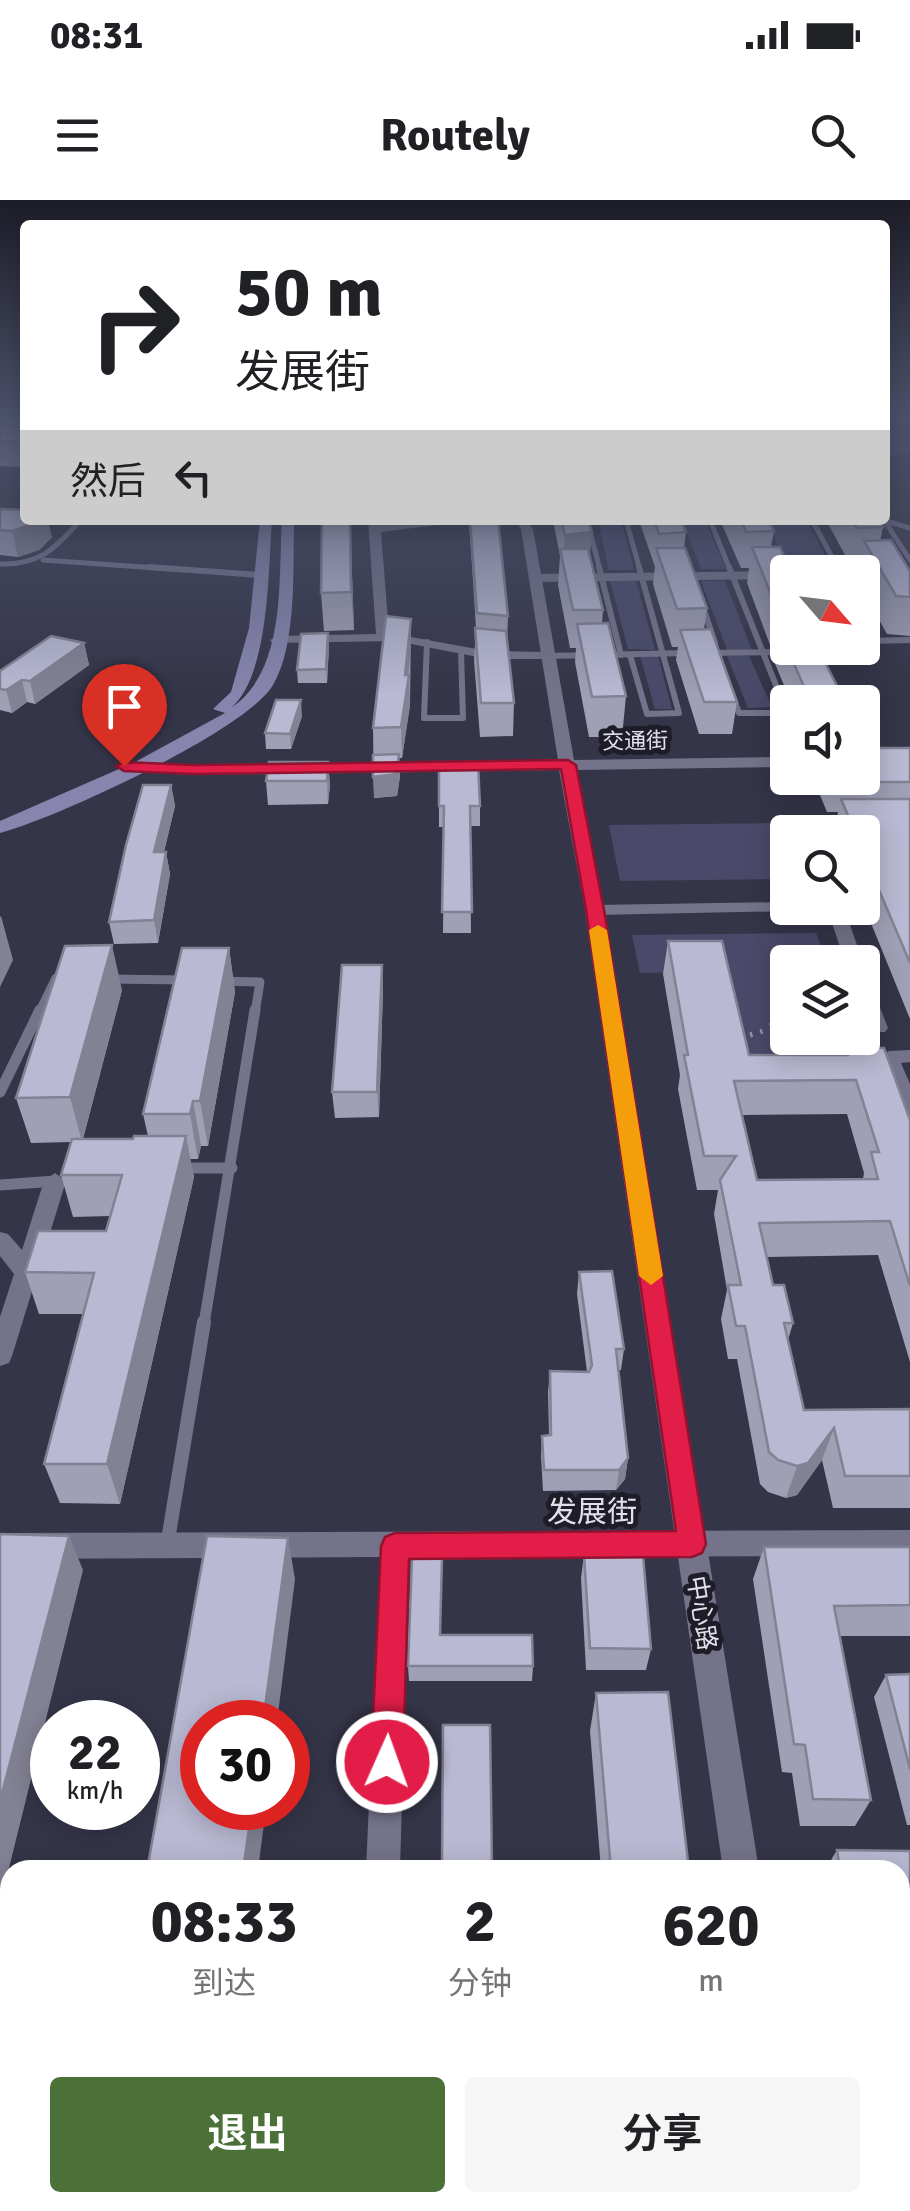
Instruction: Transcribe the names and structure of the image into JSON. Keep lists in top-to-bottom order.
{
  "streets": {
    "street": ["交通街", "发展街", "中心路"]
  },
  "crossings": [
    ["交通街", "中心路"],
    ["发展街", "中心路"]
  ],
  "north": "bottom right",
  "page": {
    "status": "08:31",
    "header": "Routely",
    "turn": ["50 m", "发展街"],
    "then": "然后",
    "speed": "22 km/h",
    "limit": "30",
    "eta": [
      "08:33",
      "到达",
      "2",
      "分钟",
      "620",
      "m"
    ],
    "buttons": ["退出", "分享"]
  }
}
